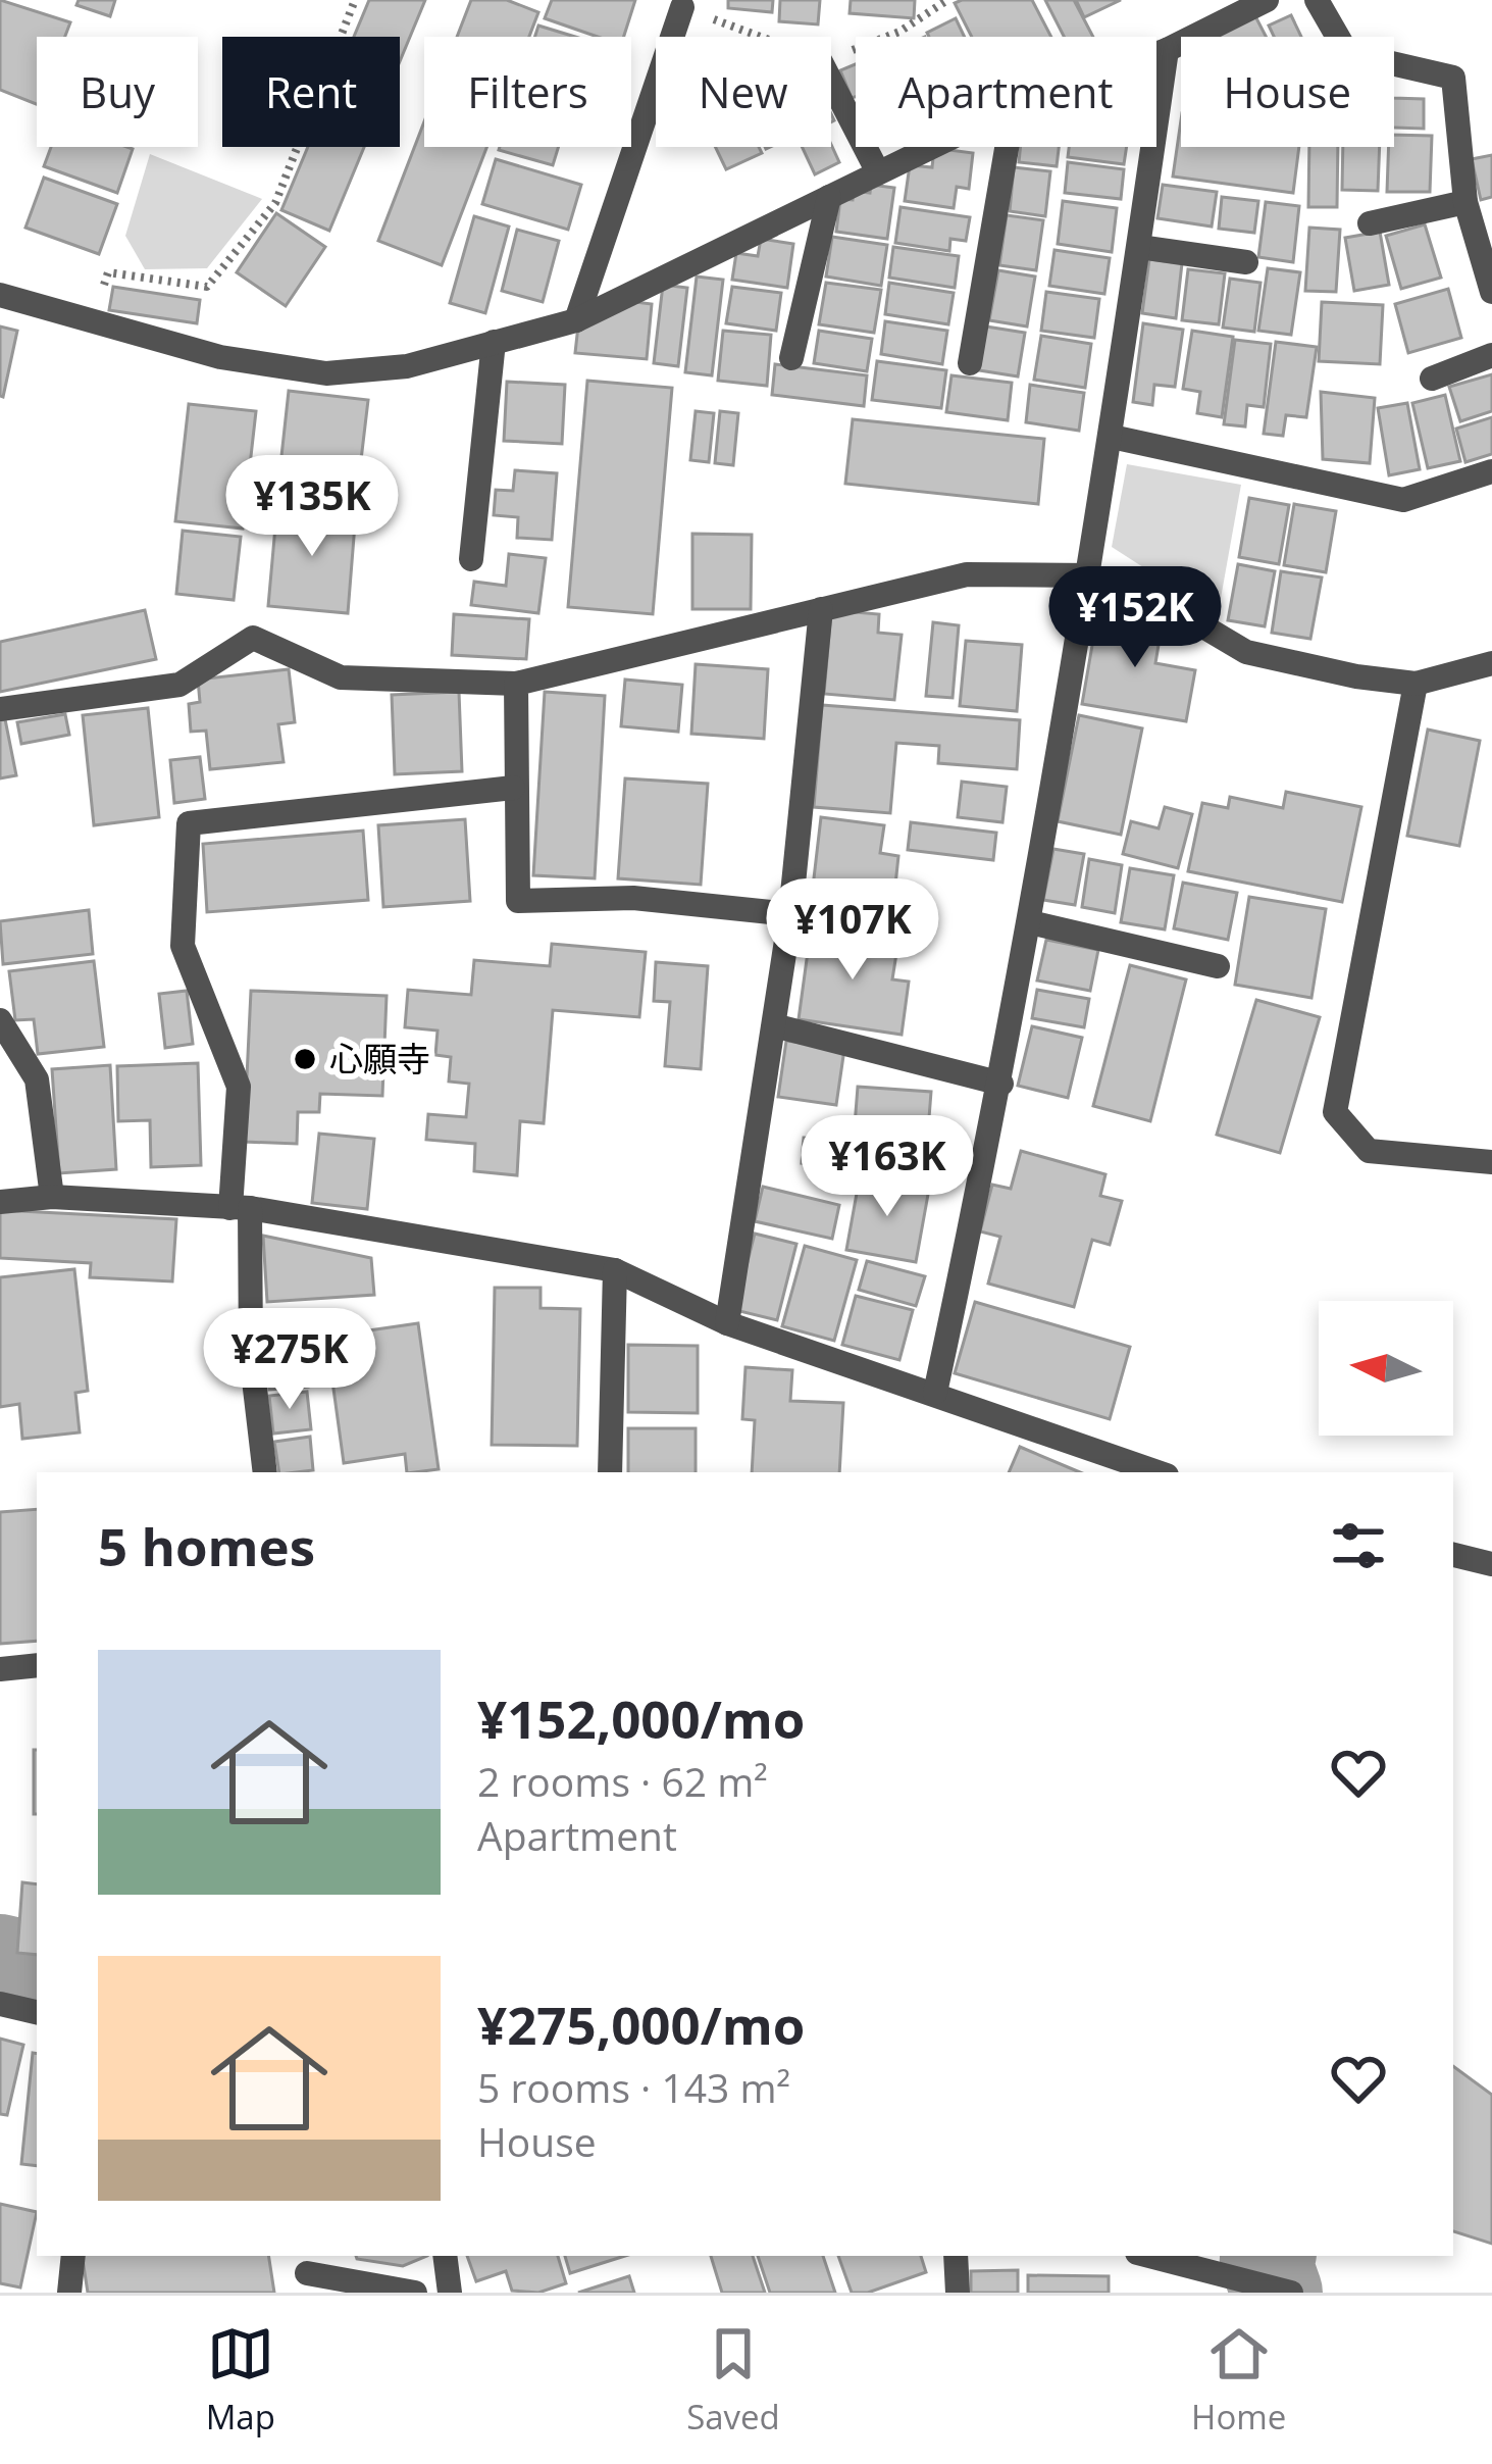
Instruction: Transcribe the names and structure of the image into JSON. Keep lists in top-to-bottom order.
{
  "places": ["心願寺"],
  "north": "left",
  "page": {
    "chip": [
      "Buy",
      "Rent",
      "Filters",
      "New",
      "Apartment",
      "House"
    ],
    "price": [
      "¥135K",
      "¥152K",
      "¥107K",
      "¥163K",
      "¥275K"
    ],
    "heading": "5 homes",
    "list": [
      {
        "name": "¥152,000/mo",
        "note": "2 rooms · 62 m² · Apartment"
      },
      {
        "name": "¥275,000/mo",
        "note": "5 rooms · 143 m² · House"
      }
    ],
    "tabs": ["Map", "Saved", "Home"]
  }
}
